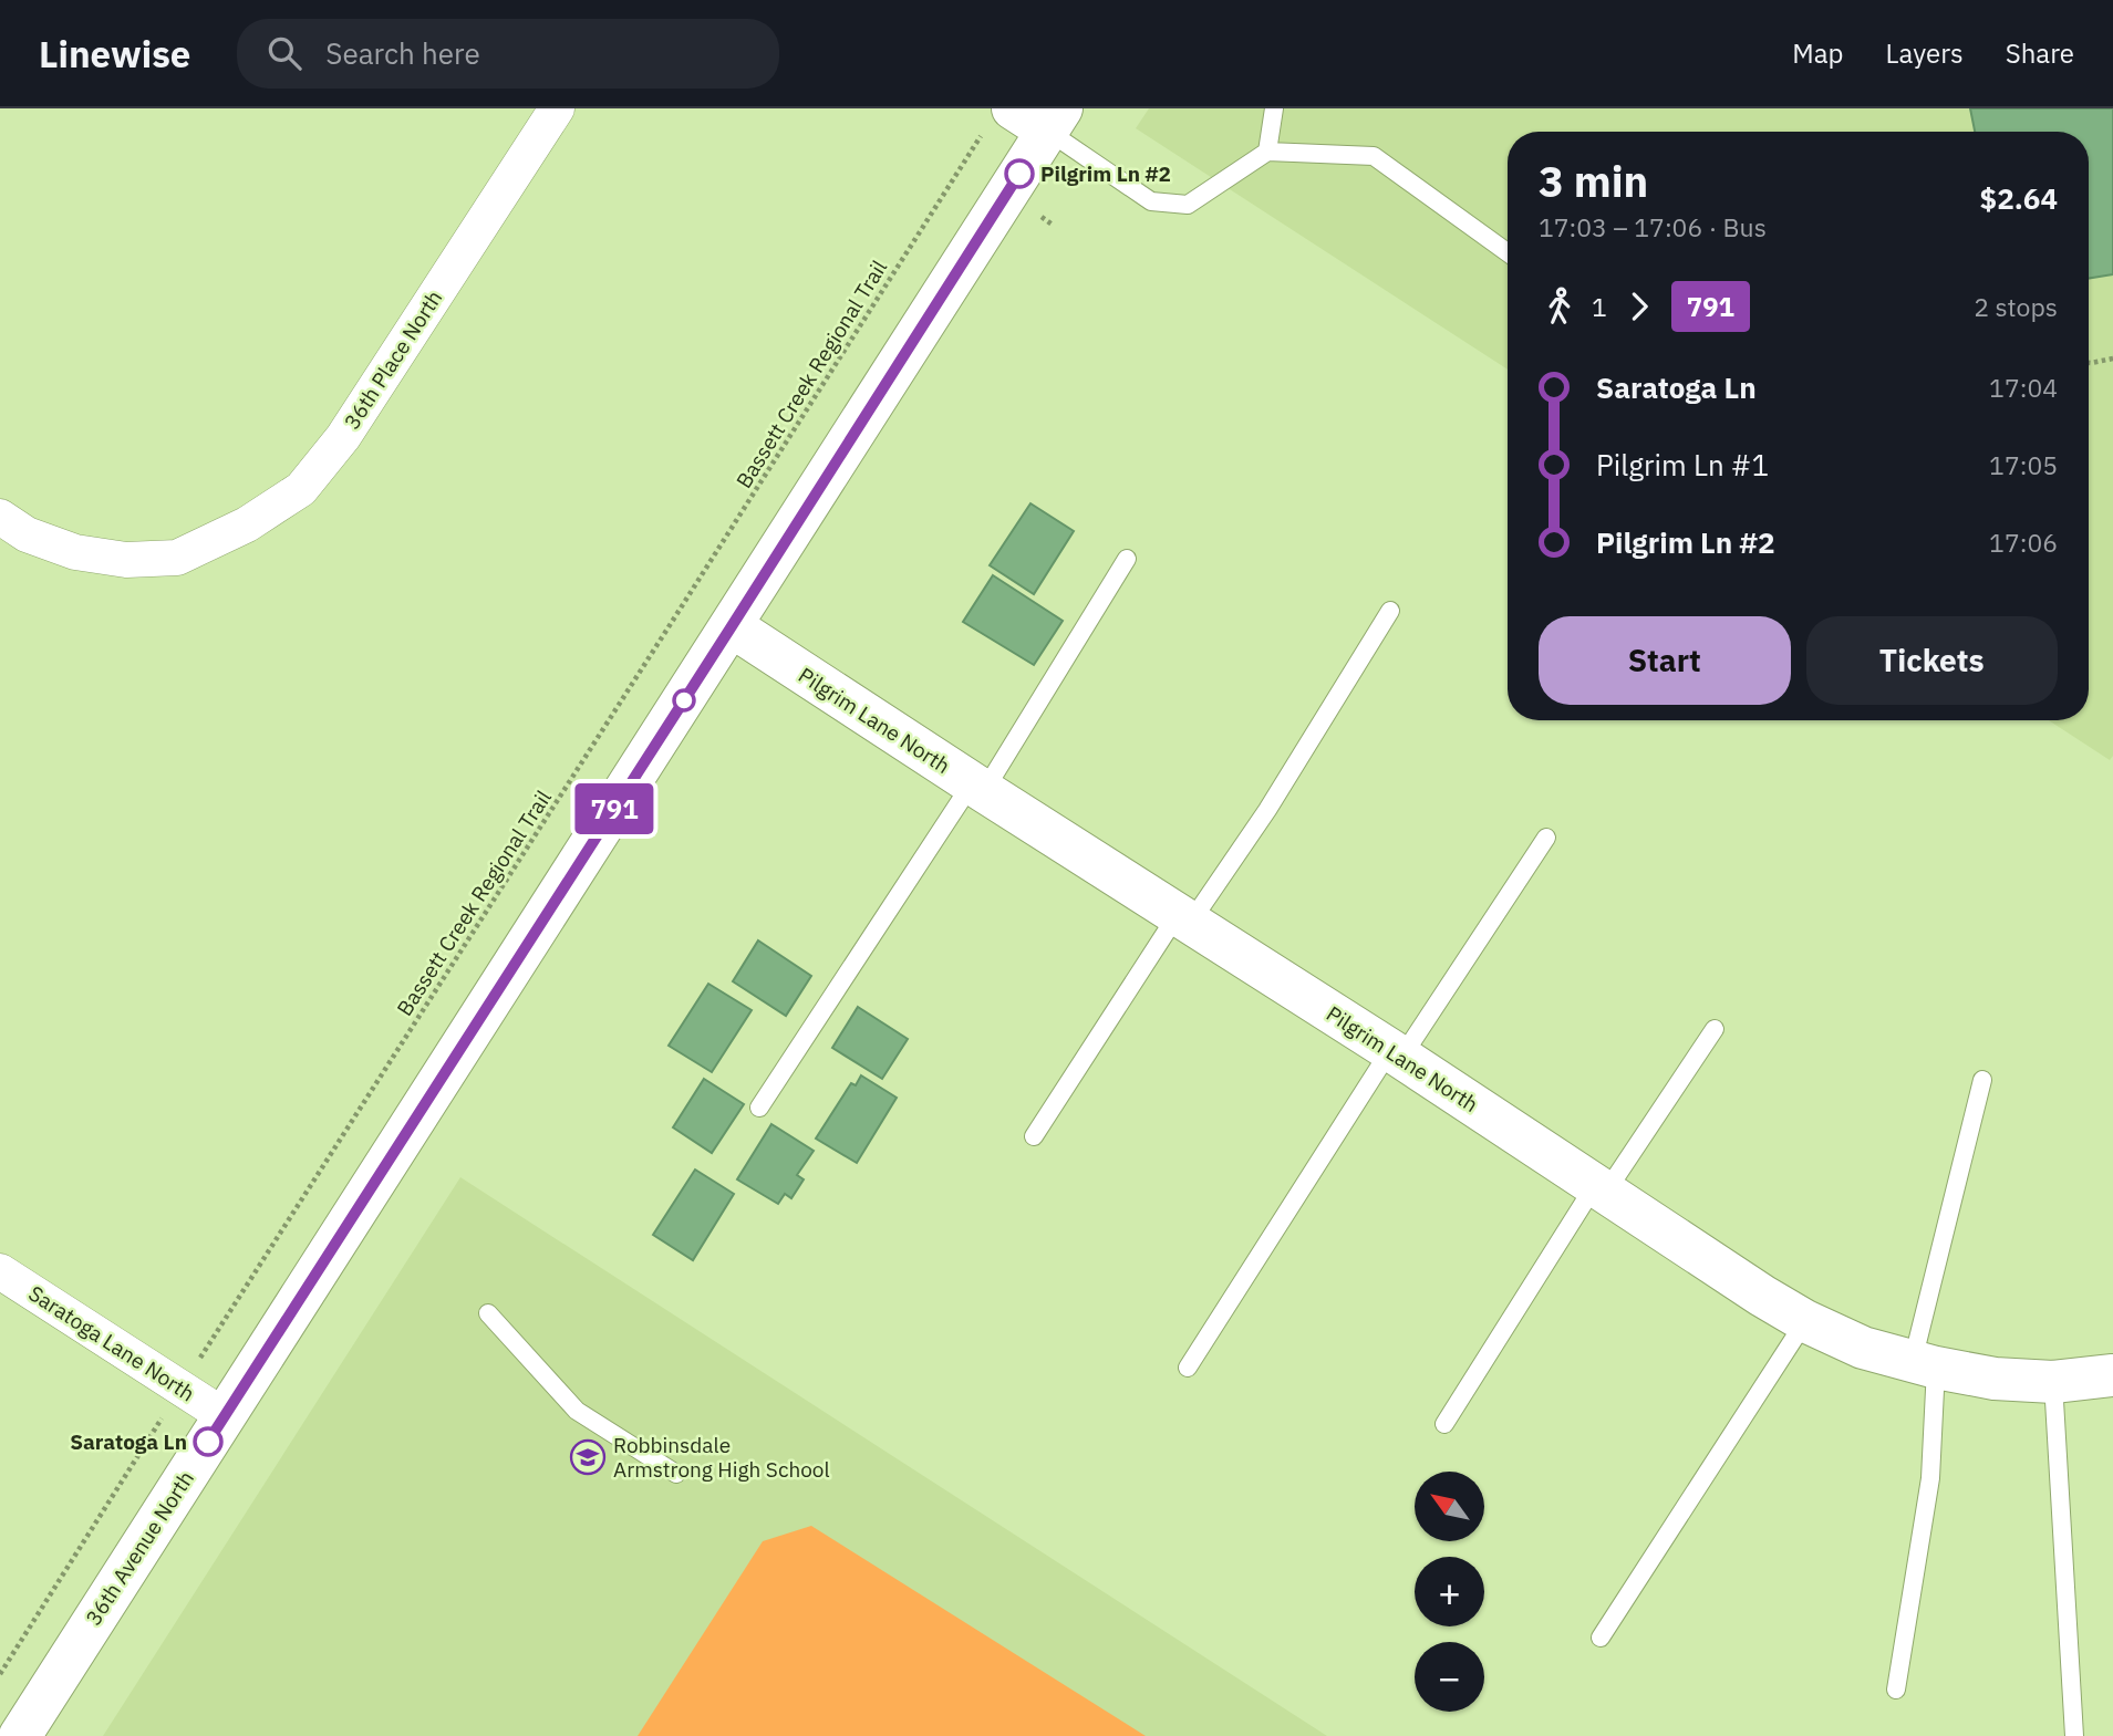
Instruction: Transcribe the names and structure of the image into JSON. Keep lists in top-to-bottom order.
{
  "streets": {
    "street": [
      "36th Place North",
      "Pilgrim Lane North",
      "Saratoga Lane North",
      "36th Avenue North"
    ],
    "path": ["Bassett Creek Regional Trail"]
  },
  "crossings": [
    ["Bassett Creek Regional Trail", "Saratoga Lane North"],
    ["Bassett Creek Regional Trail", "36th Avenue North"],
    ["Pilgrim Lane North", "36th Avenue North"],
    ["Saratoga Lane North", "36th Avenue North"]
  ],
  "places": {
    "other": ["Pilgrim Ln #2", "Saratoga Ln"],
    "school or university": ["Robbinsdale Armstrong High School"]
  },
  "lines": ["bus line 791"],
  "north": "top left",
  "page": {
    "header": "Linewise",
    "search": "Search here",
    "nav": ["Map", "Layers", "Share"],
    "on_map": "791",
    "heading": ["3 min", "17:03 – 17:06 · Bus", "$2.64"],
    "legs": ["1", "791", "2 stops"],
    "list": [
      {
        "name": "Saratoga Ln",
        "value": "17:04"
      },
      {
        "name": "Pilgrim Ln #1",
        "value": "17:05"
      },
      {
        "name": "Pilgrim Ln #2",
        "value": "17:06"
      }
    ],
    "buttons": ["Start", "Tickets"],
    "map_buttons": ["+", "−"]
  }
}
